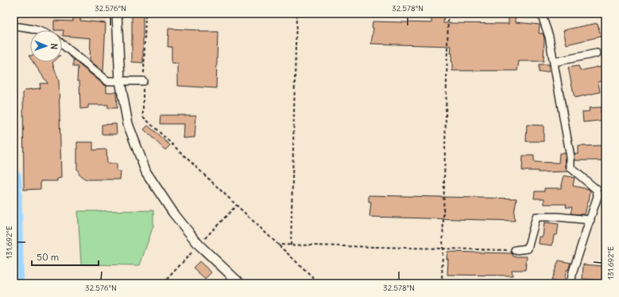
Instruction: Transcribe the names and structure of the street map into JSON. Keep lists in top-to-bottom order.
{
  "scale_bar": "50 m",
  "north": "right",
  "coordinates": ["32.576°N", "32.578°N", "131.692°E"]
}
